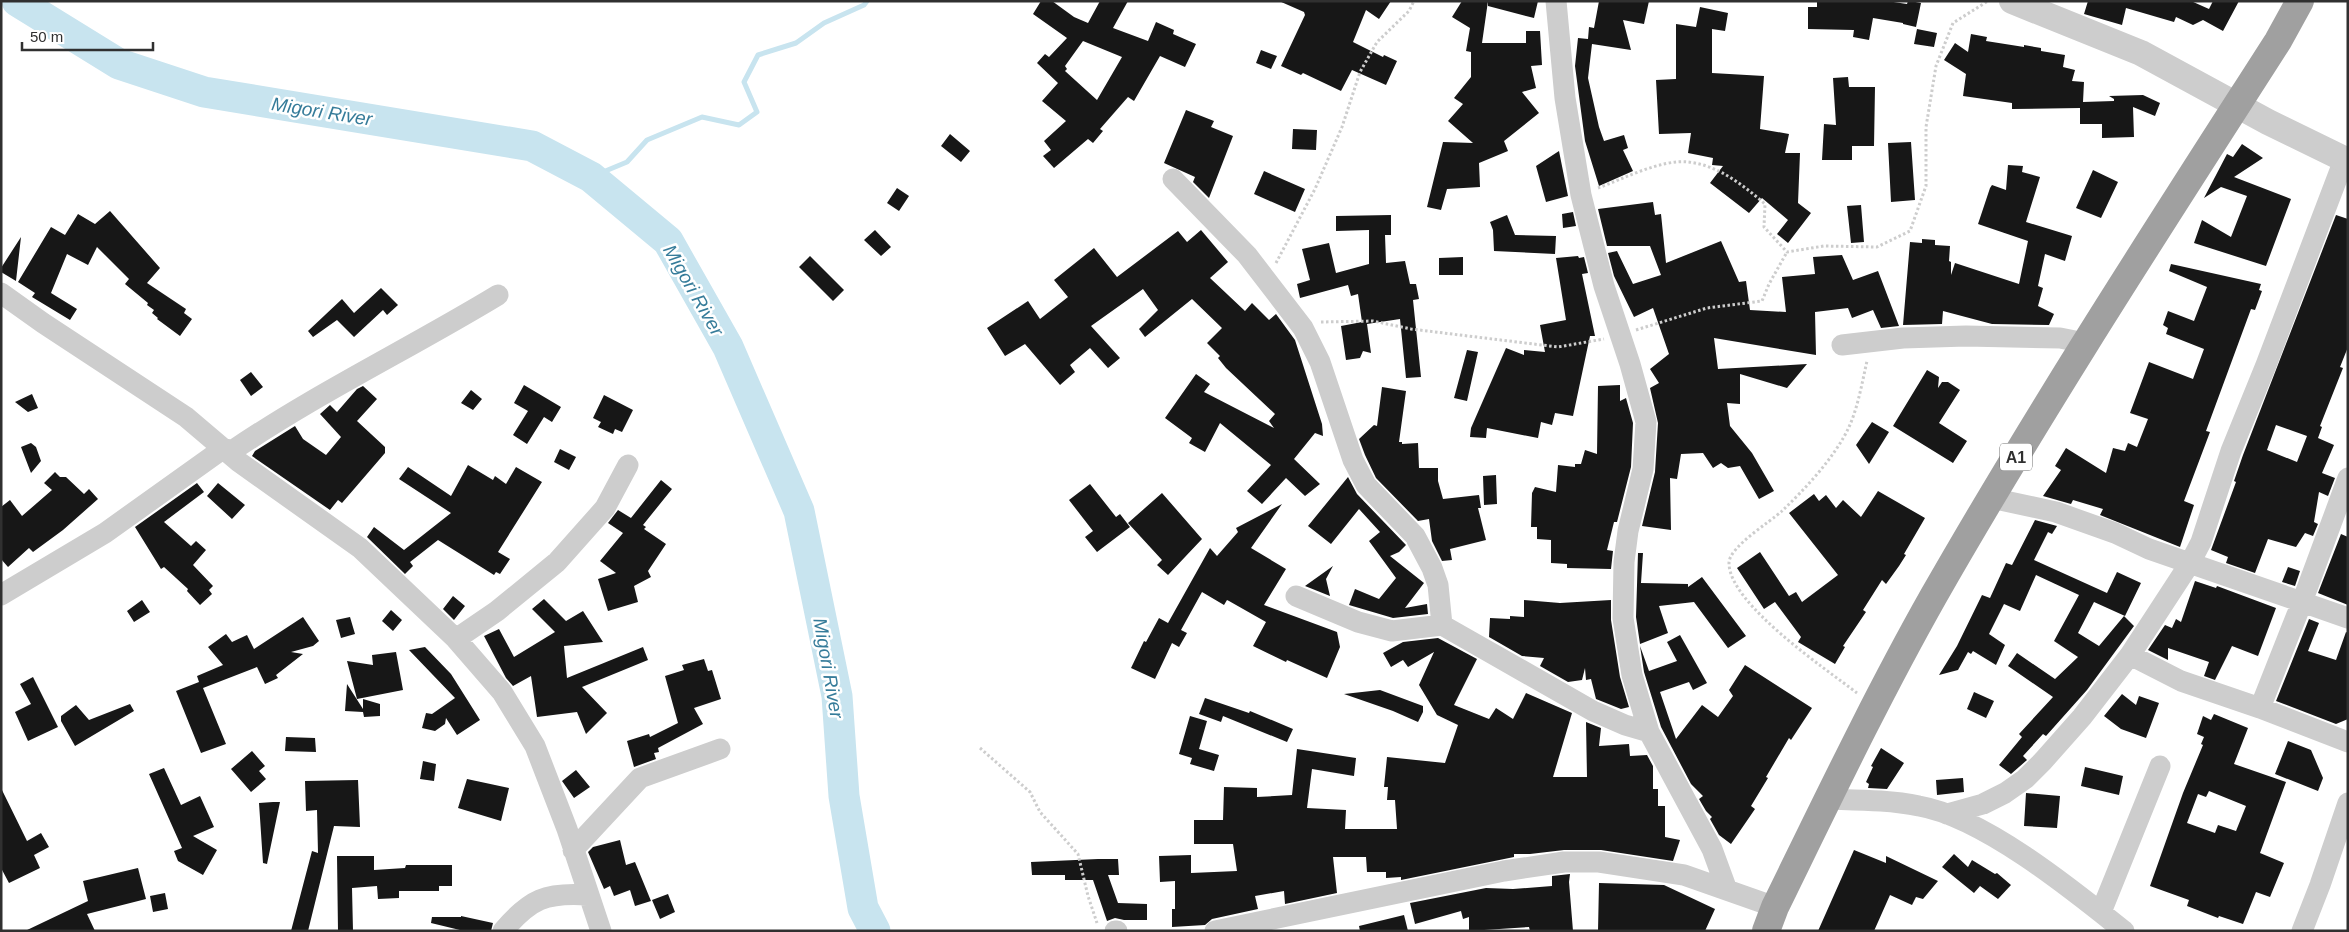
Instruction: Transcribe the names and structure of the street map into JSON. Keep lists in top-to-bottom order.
{
  "streets": {
    "highway": ["A1"]
  },
  "water": ["Migori River"],
  "scale_bar": "50 m"
}
